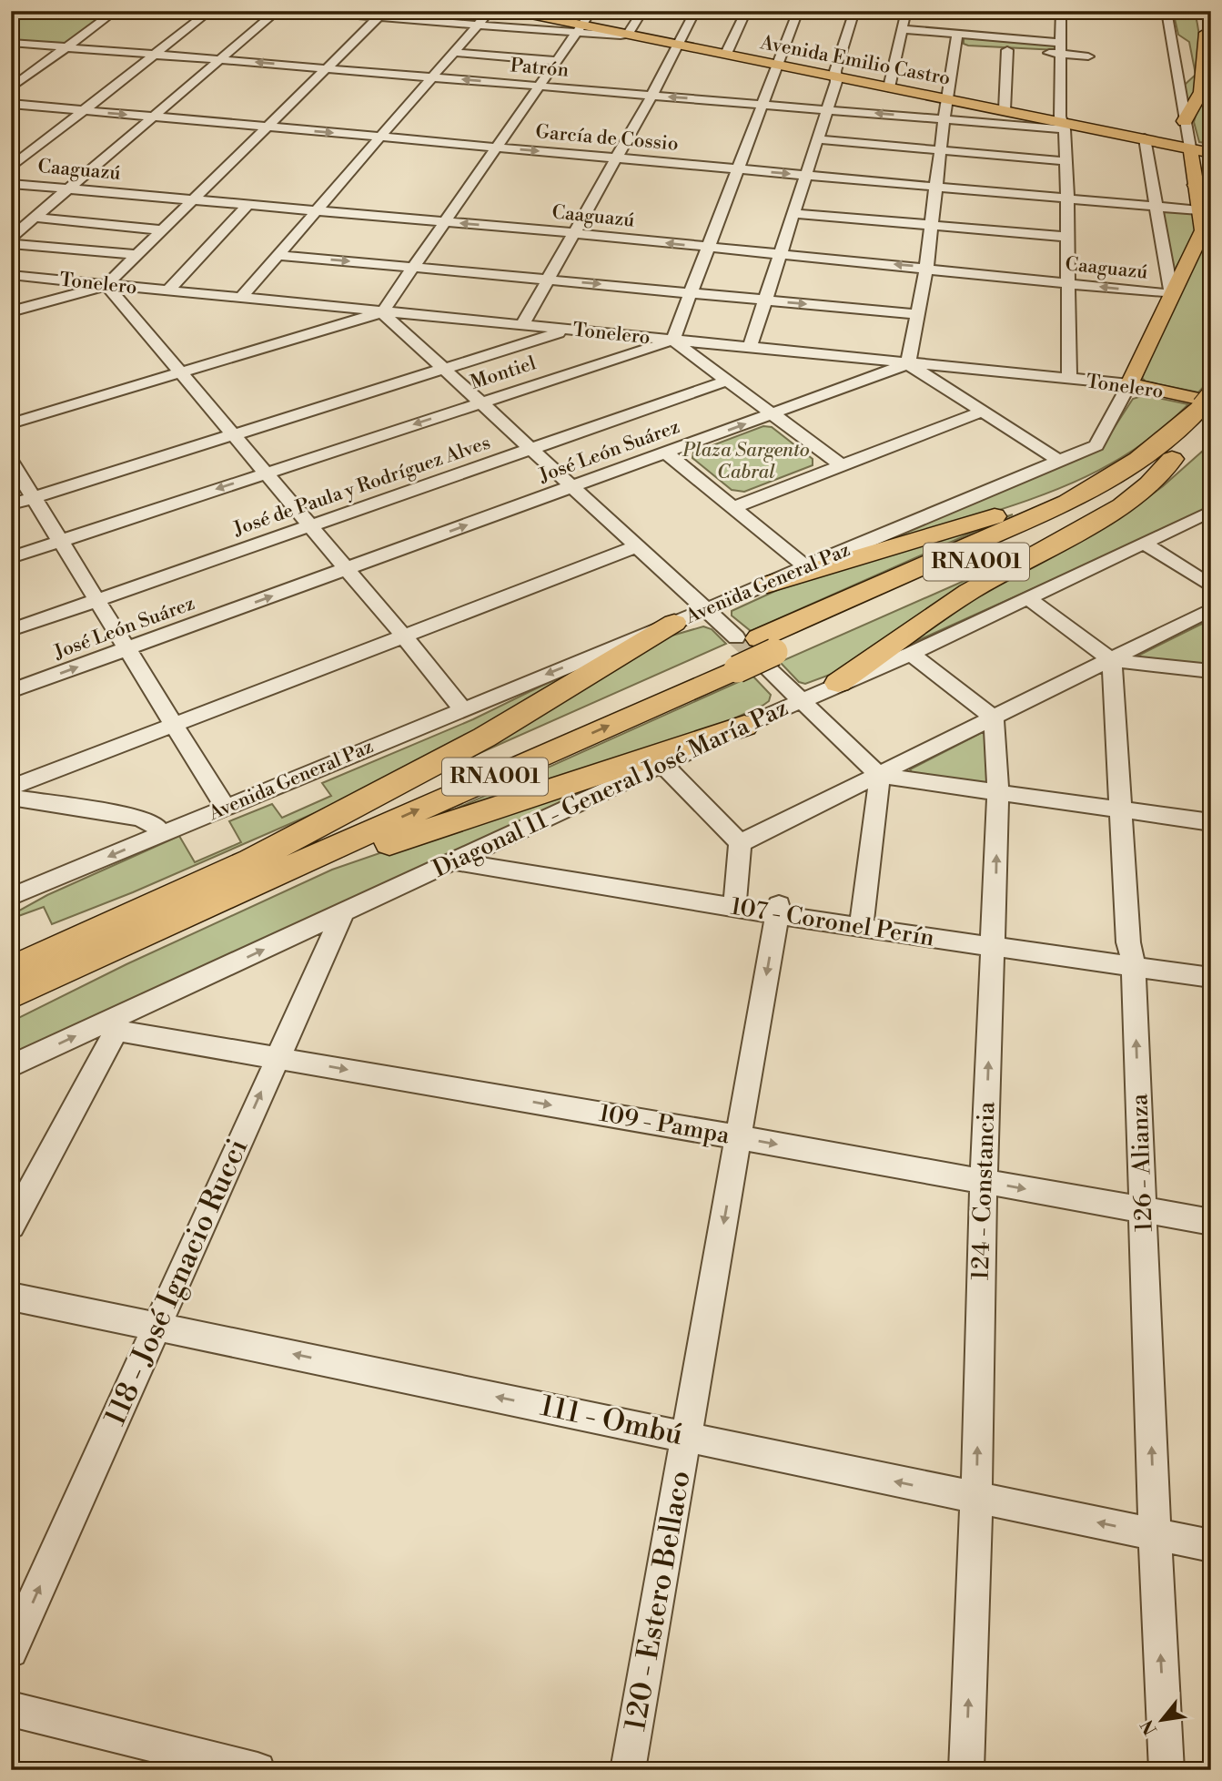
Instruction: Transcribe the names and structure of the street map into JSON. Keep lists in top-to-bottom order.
{
  "streets": {
    "highway": ["RNA001"],
    "main road": ["Avenida Emilio Castro", "Tonelero", "Avenida General Paz"],
    "street": [
      "Patrón",
      "García de Cossio",
      "Caaguazú",
      "Montiel",
      "José León Suárez",
      "José de Paula y Rodríguez Alves",
      "Diagonal 11 - General José María Paz",
      "107 - Coronel Perín",
      "109 - Pampa",
      "126 - Alianza",
      "124 - Constancia",
      "118 - José Ignacio Rucci",
      "111 - Ombú",
      "120 - Estero Bellaco"
    ]
  },
  "crossings": [
    ["Avenida Emilio Castro", "Patrón"],
    ["García de Cossio", "Avenida General Paz"],
    ["Caaguazú", "Avenida General Paz"],
    ["Tonelero", "Montiel"],
    ["Tonelero", "José León Suárez"],
    ["Tonelero", "RNA001"],
    ["Tonelero", "Avenida General Paz"],
    ["Diagonal 11 - General José María Paz", "107 - Coronel Perín"],
    ["Diagonal 11 - General José María Paz", "109 - Pampa"],
    ["Diagonal 11 - General José María Paz", "118 - José Ignacio Rucci"],
    ["107 - Coronel Perín", "126 - Alianza"],
    ["107 - Coronel Perín", "124 - Constancia"],
    ["107 - Coronel Perín", "120 - Estero Bellaco"],
    ["109 - Pampa", "126 - Alianza"],
    ["109 - Pampa", "124 - Constancia"],
    ["109 - Pampa", "118 - José Ignacio Rucci"],
    ["109 - Pampa", "120 - Estero Bellaco"],
    ["126 - Alianza", "111 - Ombú"],
    ["124 - Constancia", "111 - Ombú"],
    ["118 - José Ignacio Rucci", "111 - Ombú"],
    ["111 - Ombú", "120 - Estero Bellaco"]
  ],
  "one_way": [
    "Diagonal 11 - General José María Paz",
    "109 - Pampa",
    "126 - Alianza",
    "124 - Constancia",
    "111 - Ombú",
    "120 - Estero Bellaco"
  ],
  "parks": ["Plaza Sargento Cabral"],
  "north": "bottom left"
}
